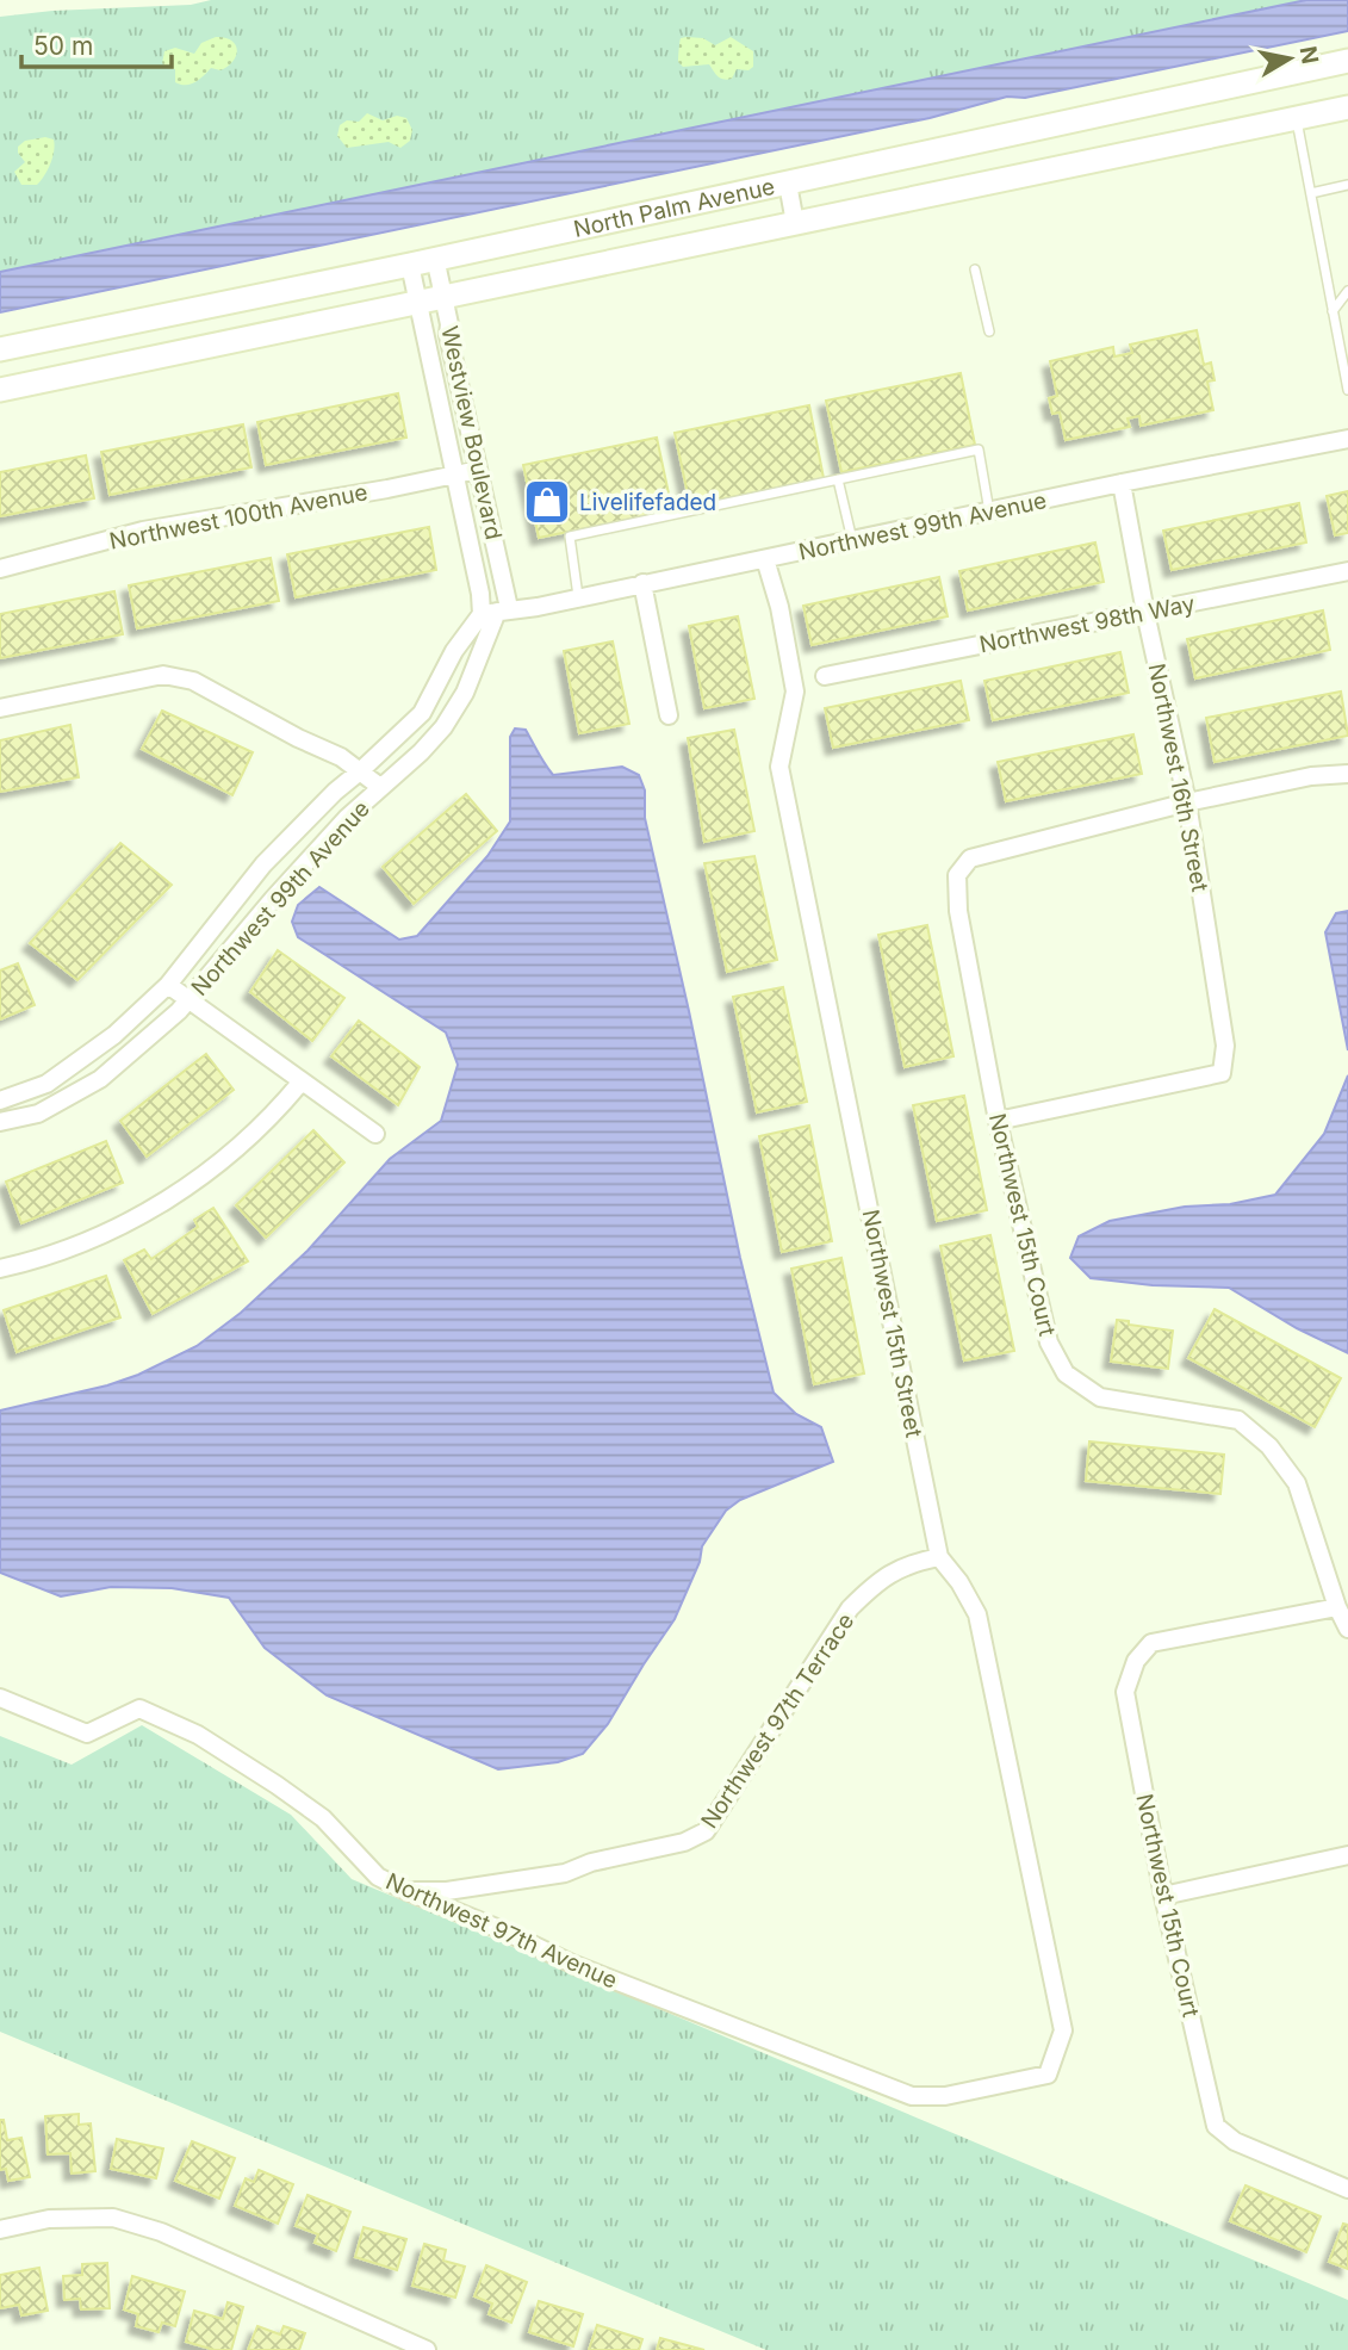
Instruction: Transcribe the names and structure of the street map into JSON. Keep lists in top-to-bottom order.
{
  "streets": {
    "main road": ["North Palm Avenue"],
    "street": [
      "Westview Boulevard",
      "Northwest 100th Avenue",
      "Northwest 99th Avenue",
      "Northwest 98th Way",
      "Northwest 16th Street",
      "Northwest 15th Court",
      "Northwest 15th Street",
      "Northwest 97th Terrace",
      "Northwest 97th Avenue"
    ]
  },
  "crossings": [
    ["North Palm Avenue", "Westview Boulevard"],
    ["Westview Boulevard", "Northwest 100th Avenue"],
    ["Westview Boulevard", "Northwest 99th Avenue"],
    ["Northwest 99th Avenue", "Northwest 16th Street"],
    ["Northwest 99th Avenue", "Northwest 15th Street"],
    ["Northwest 98th Way", "Northwest 16th Street"],
    ["Northwest 16th Street", "Northwest 15th Court"],
    ["Northwest 15th Street", "Northwest 97th Terrace"],
    ["Northwest 15th Street", "Northwest 97th Avenue"],
    ["Northwest 97th Terrace", "Northwest 97th Avenue"]
  ],
  "places": {
    "shop": ["Livelifefaded"]
  },
  "scale_bar": "50 m",
  "north": "right"
}
